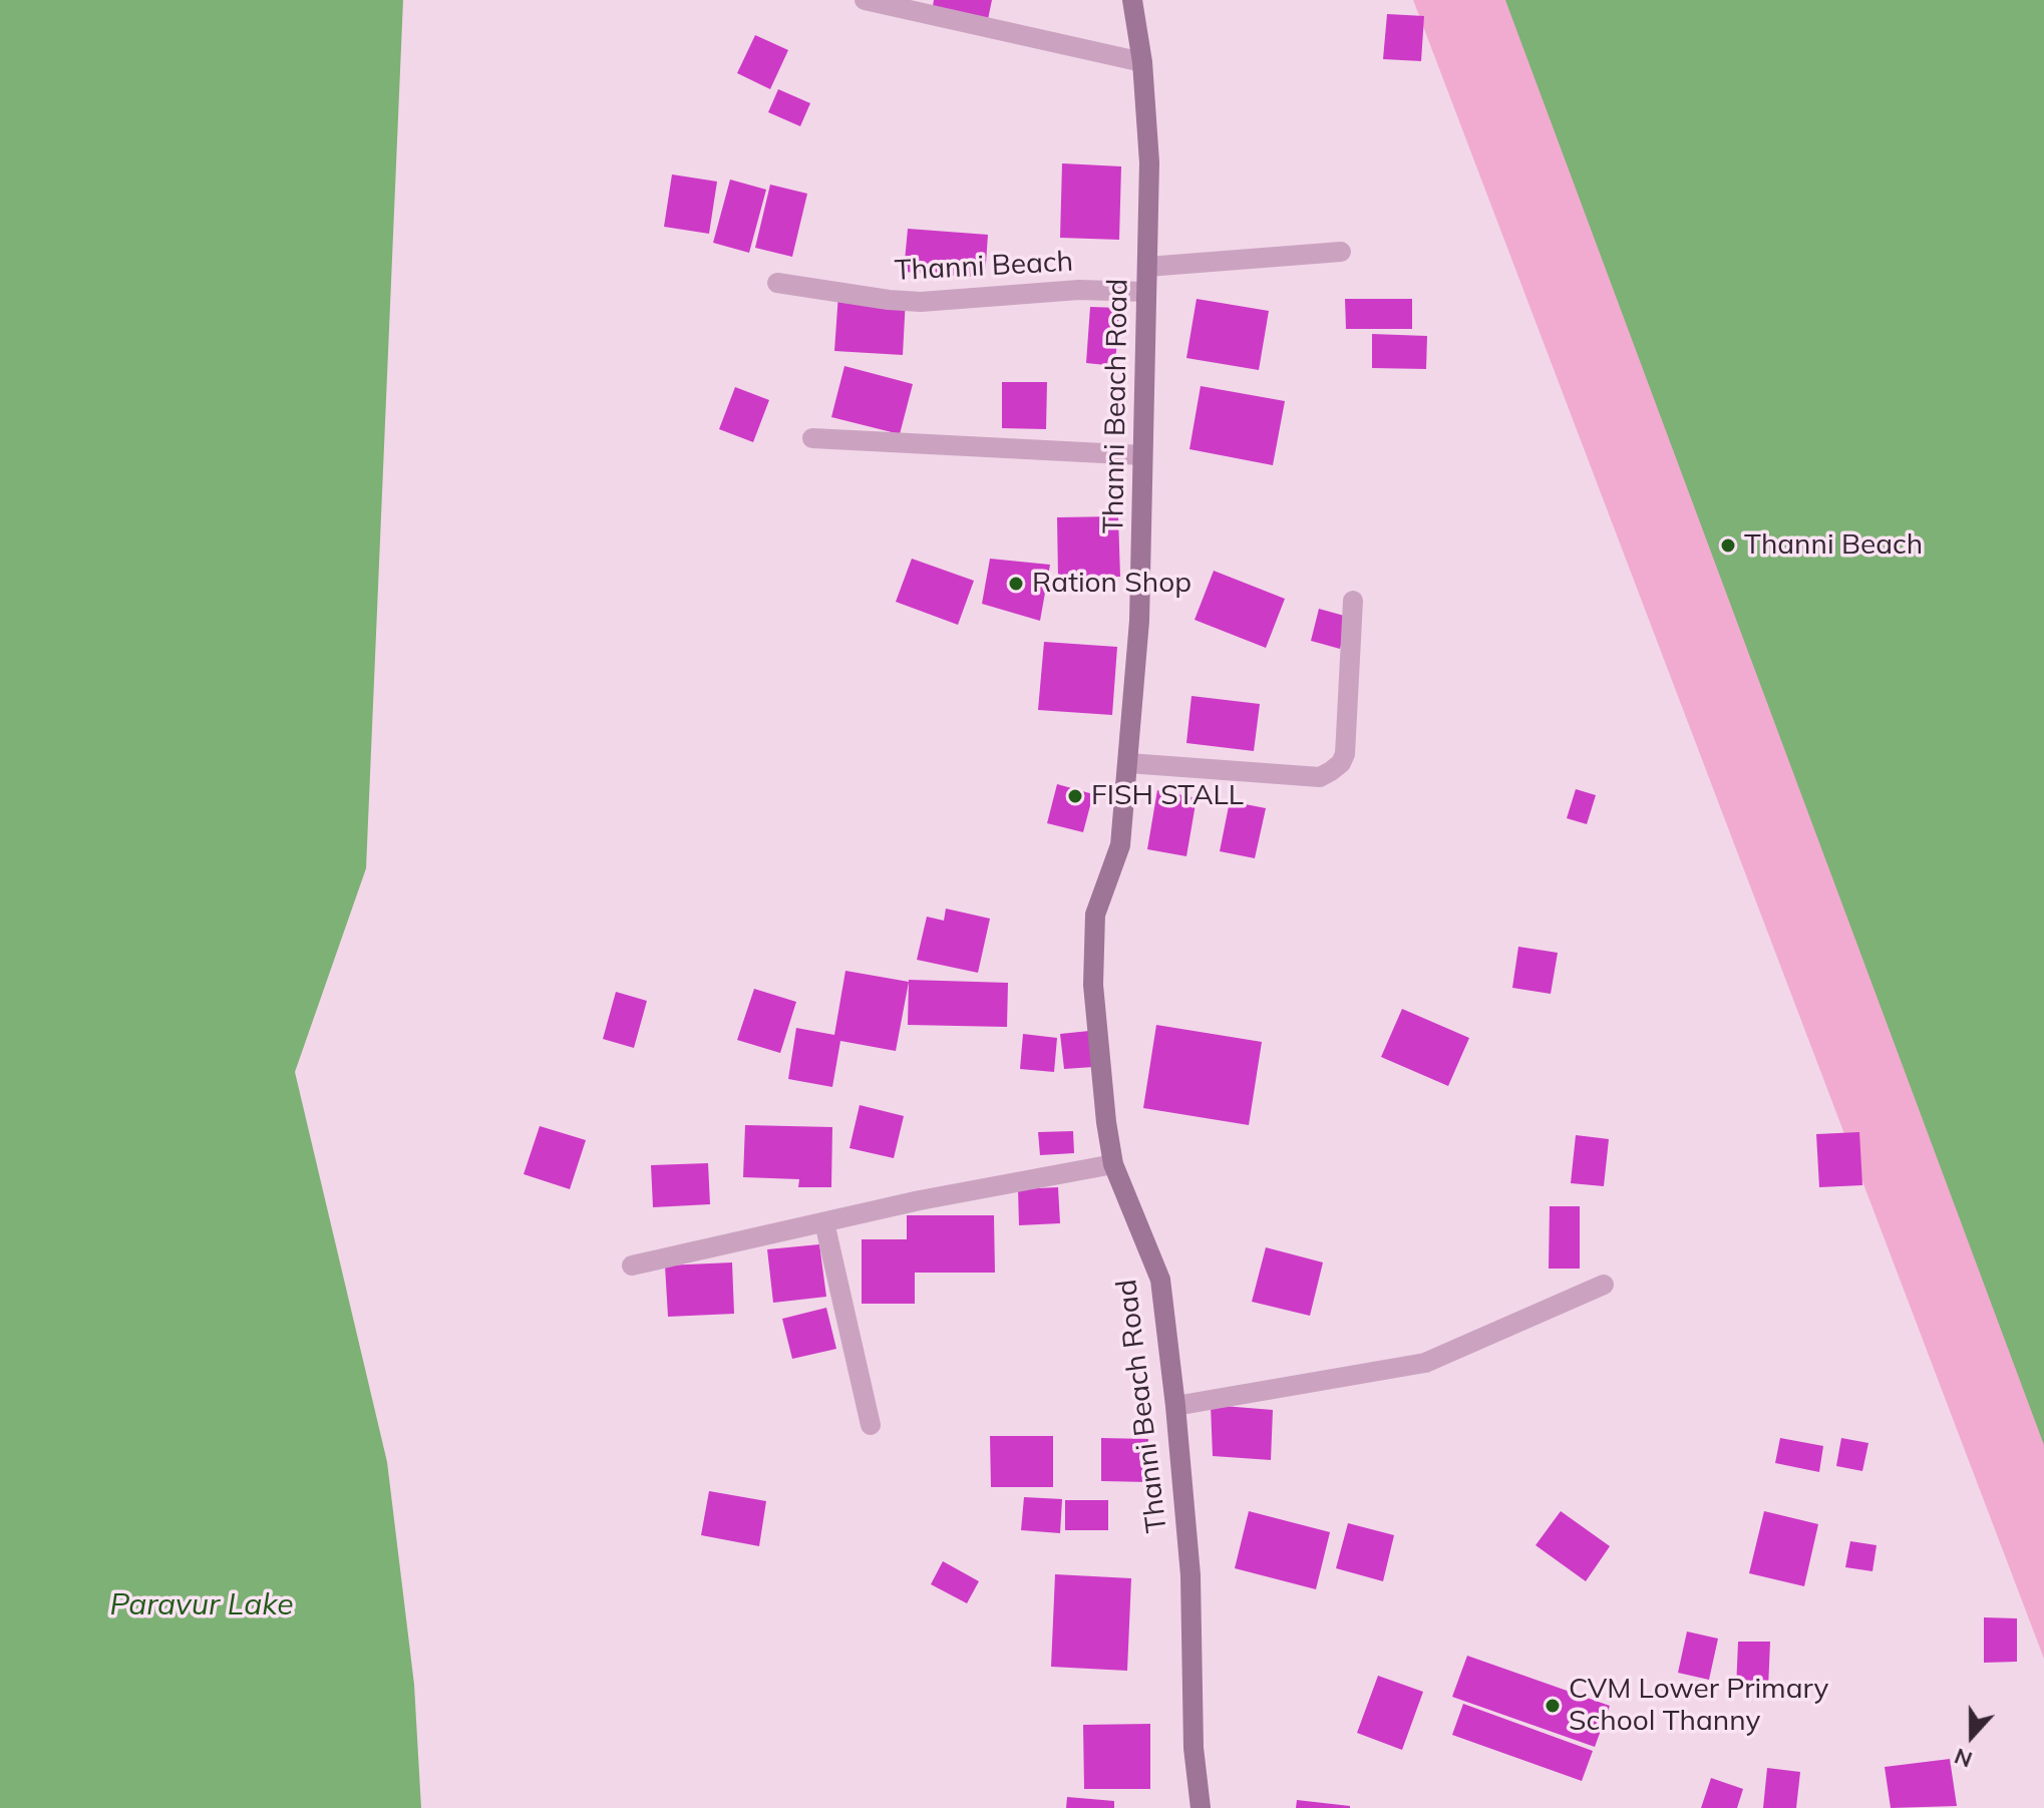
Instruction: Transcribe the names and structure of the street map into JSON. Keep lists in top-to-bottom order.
{
  "streets": {
    "main road": ["Thanni Beach Road"],
    "street": ["Thanni Beach"]
  },
  "crossings": [
    ["Thanni Beach", "Thanni Beach Road"]
  ],
  "water": ["Paravur Lake"],
  "places": [
    "Thanni Beach",
    "Ration Shop",
    "FISH STALL",
    "CVM Lower Primary School Thanny"
  ],
  "north": "bottom"
}
